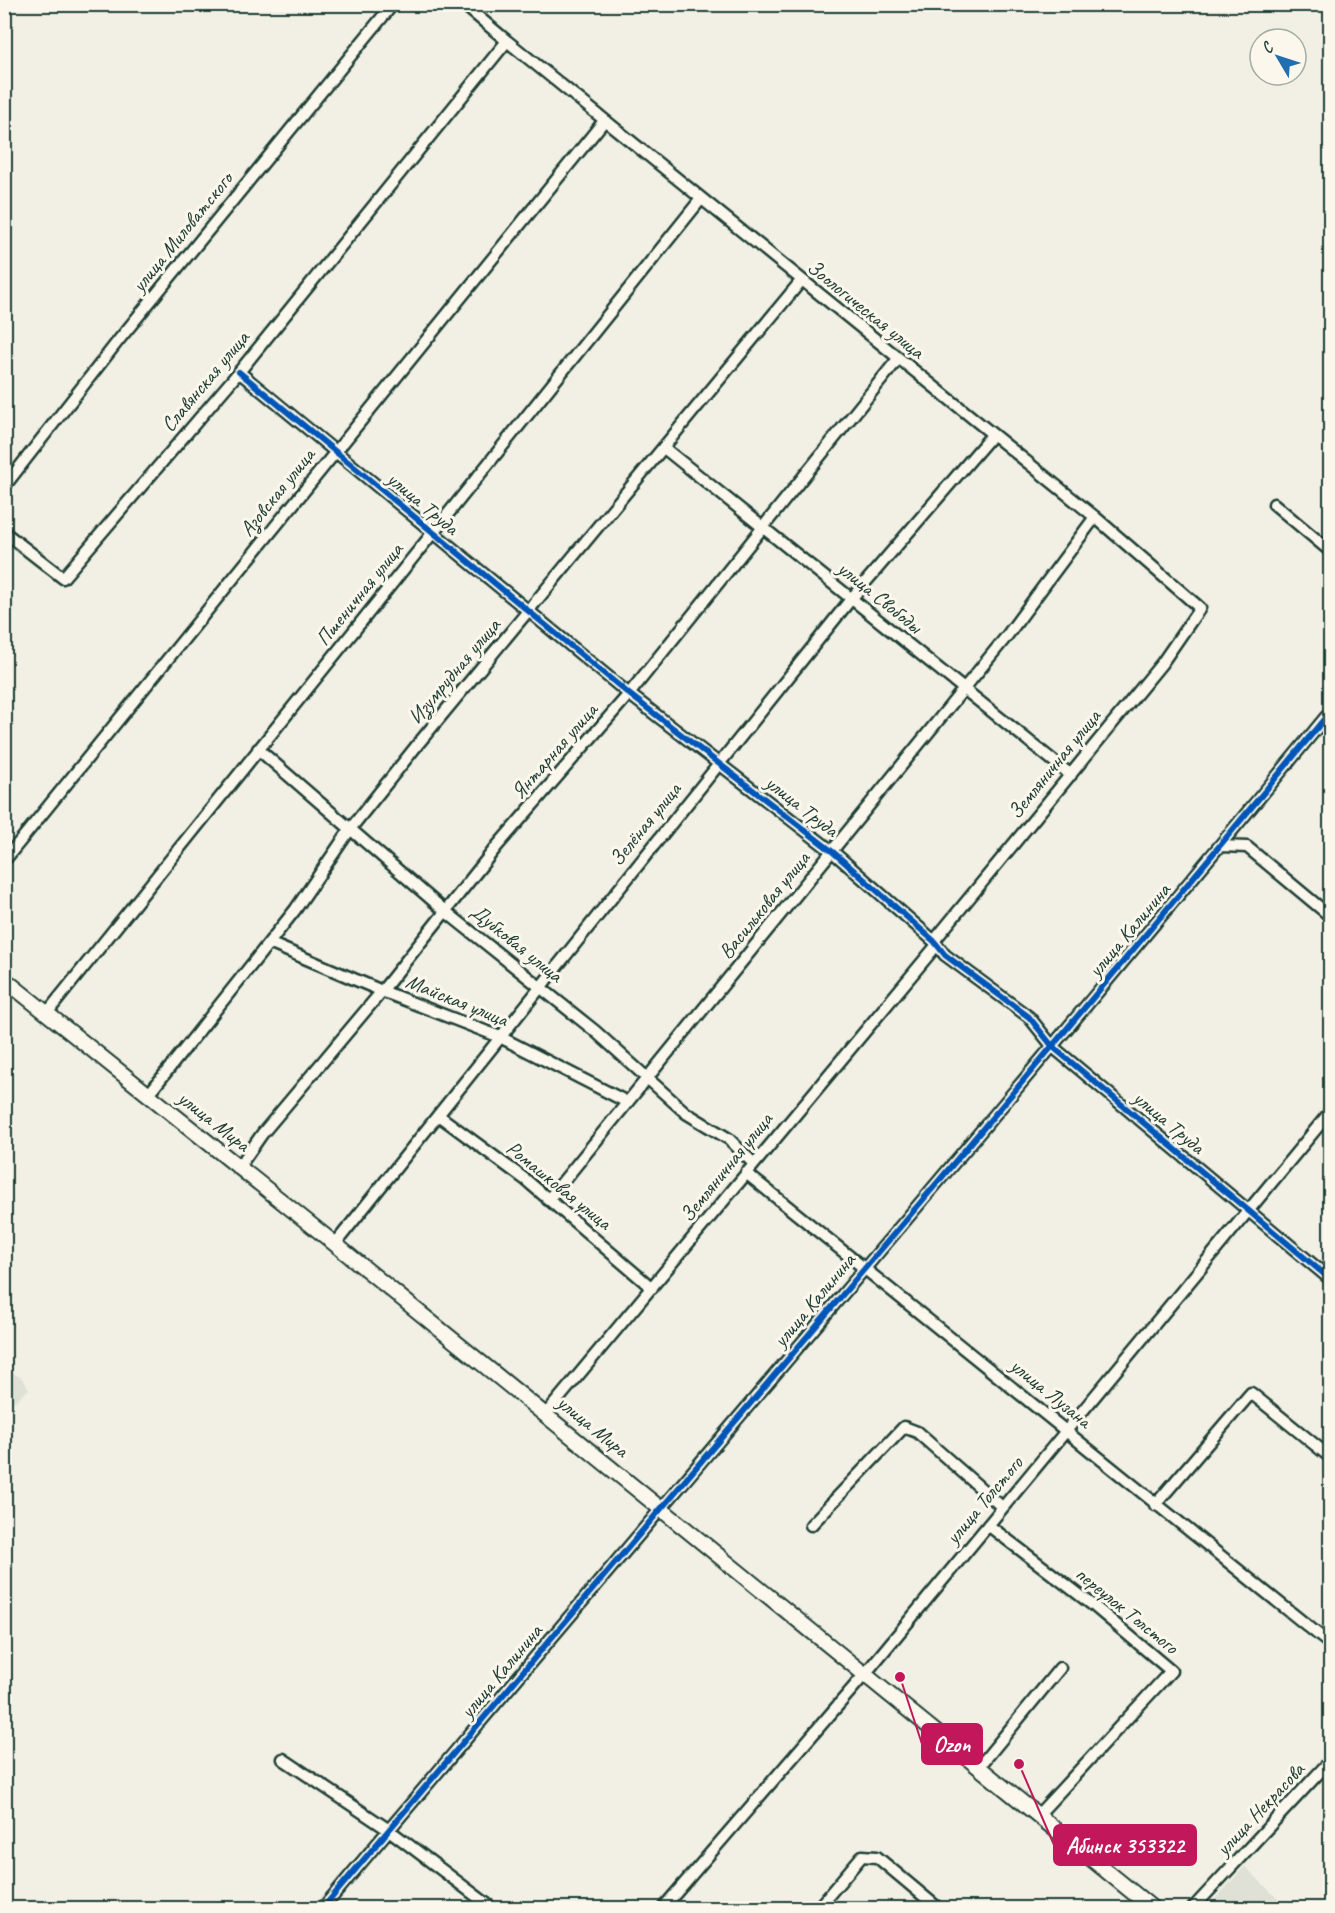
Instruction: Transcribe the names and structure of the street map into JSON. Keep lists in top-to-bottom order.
{
  "streets": {
    "main road": ["улица Мира"],
    "street": [
      "улица Миловатского",
      "Зоологическая улица",
      "Славянская улица",
      "Азовская улица",
      "улица Труда",
      "Пшеничная улица",
      "улица Свободы",
      "Изумрудная улица",
      "Янтарная улица",
      "Земляничная улица",
      "Зелёная улица",
      "Васильковая улица",
      "улица Калинина",
      "Дубковая улица",
      "Майская улица",
      "Ромашковая улица",
      "улица Лузана",
      "улица Толстого",
      "переулок Толстого",
      "улица Некрасова"
    ]
  },
  "crossings": [
    ["Зоологическая улица", "Славянская улица"],
    ["Зоологическая улица", "Азовская улица"],
    ["Зоологическая улица", "Пшеничная улица"],
    ["Зоологическая улица", "Изумрудная улица"],
    ["Зоологическая улица", "Янтарная улица"],
    ["Зоологическая улица", "Земляничная улица"],
    ["Зоологическая улица", "Зелёная улица"],
    ["Зоологическая улица", "Васильковая улица"],
    ["Славянская улица", "улица Труда"],
    ["Азовская улица", "улица Труда"],
    ["улица Труда", "Пшеничная улица"],
    ["улица Труда", "Изумрудная улица"],
    ["улица Труда", "Янтарная улица"],
    ["улица Труда", "Земляничная улица"],
    ["улица Труда", "Зелёная улица"],
    ["улица Труда", "Васильковая улица"],
    ["улица Труда", "улица Калинина"],
    ["улица Труда", "улица Толстого"],
    ["Пшеничная улица", "Дубковая улица"],
    ["Пшеничная улица", "улица Мира"],
    ["улица Свободы", "Изумрудная улица"],
    ["улица Свободы", "Янтарная улица"],
    ["улица Свободы", "Земляничная улица"],
    ["улица Свободы", "Зелёная улица"],
    ["улица Свободы", "Васильковая улица"],
    ["Изумрудная улица", "Дубковая улица"],
    ["Изумрудная улица", "Майская улица"],
    ["Изумрудная улица", "улица Мира"],
    ["Янтарная улица", "Дубковая улица"],
    ["Янтарная улица", "Майская улица"],
    ["Янтарная улица", "улица Мира"],
    ["Земляничная улица", "Дубковая улица"],
    ["Земляничная улица", "улица Мира"],
    ["Земляничная улица", "Ромашковая улица"],
    ["Земляничная улица", "улица Лузана"],
    ["Зелёная улица", "Дубковая улица"],
    ["Зелёная улица", "Майская улица"],
    ["Зелёная улица", "улица Мира"],
    ["Зелёная улица", "Ромашковая улица"],
    ["Васильковая улица", "Дубковая улица"],
    ["Васильковая улица", "Майская улица"],
    ["Васильковая улица", "Ромашковая улица"],
    ["улица Калинина", "улица Мира"],
    ["улица Калинина", "улица Лузана"],
    ["улица Мира", "улица Толстого"],
    ["улица Мира", "переулок Толстого"],
    ["улица Лузана", "улица Толстого"],
    ["улица Толстого", "переулок Толстого"]
  ],
  "places": ["Ozon", "Абинск 353322"],
  "north": "top left"
}
